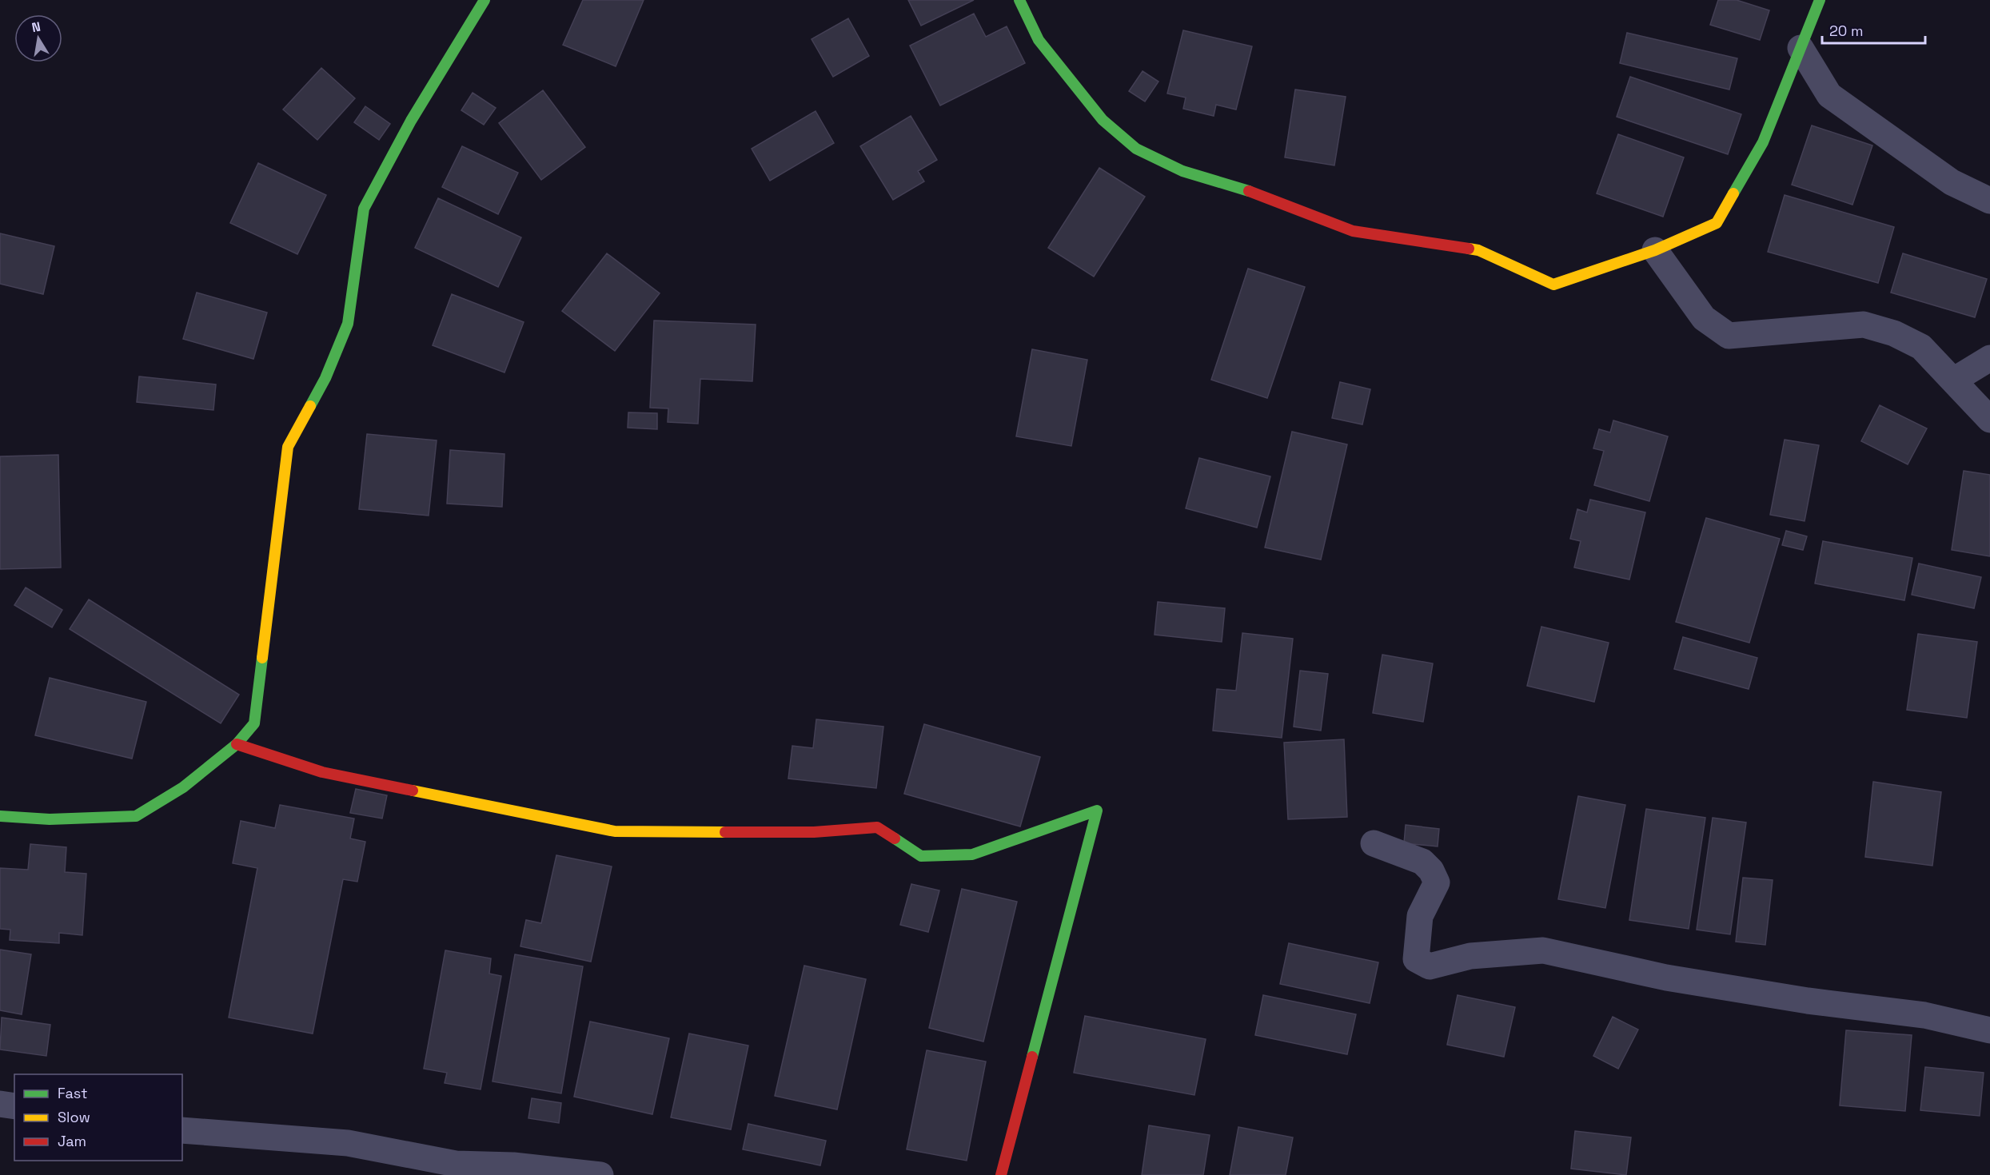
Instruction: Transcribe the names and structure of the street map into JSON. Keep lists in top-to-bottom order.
{
  "legend": ["Fast", "Slow", "Jam"],
  "scale_bar": "20 m",
  "north": "top"
}
